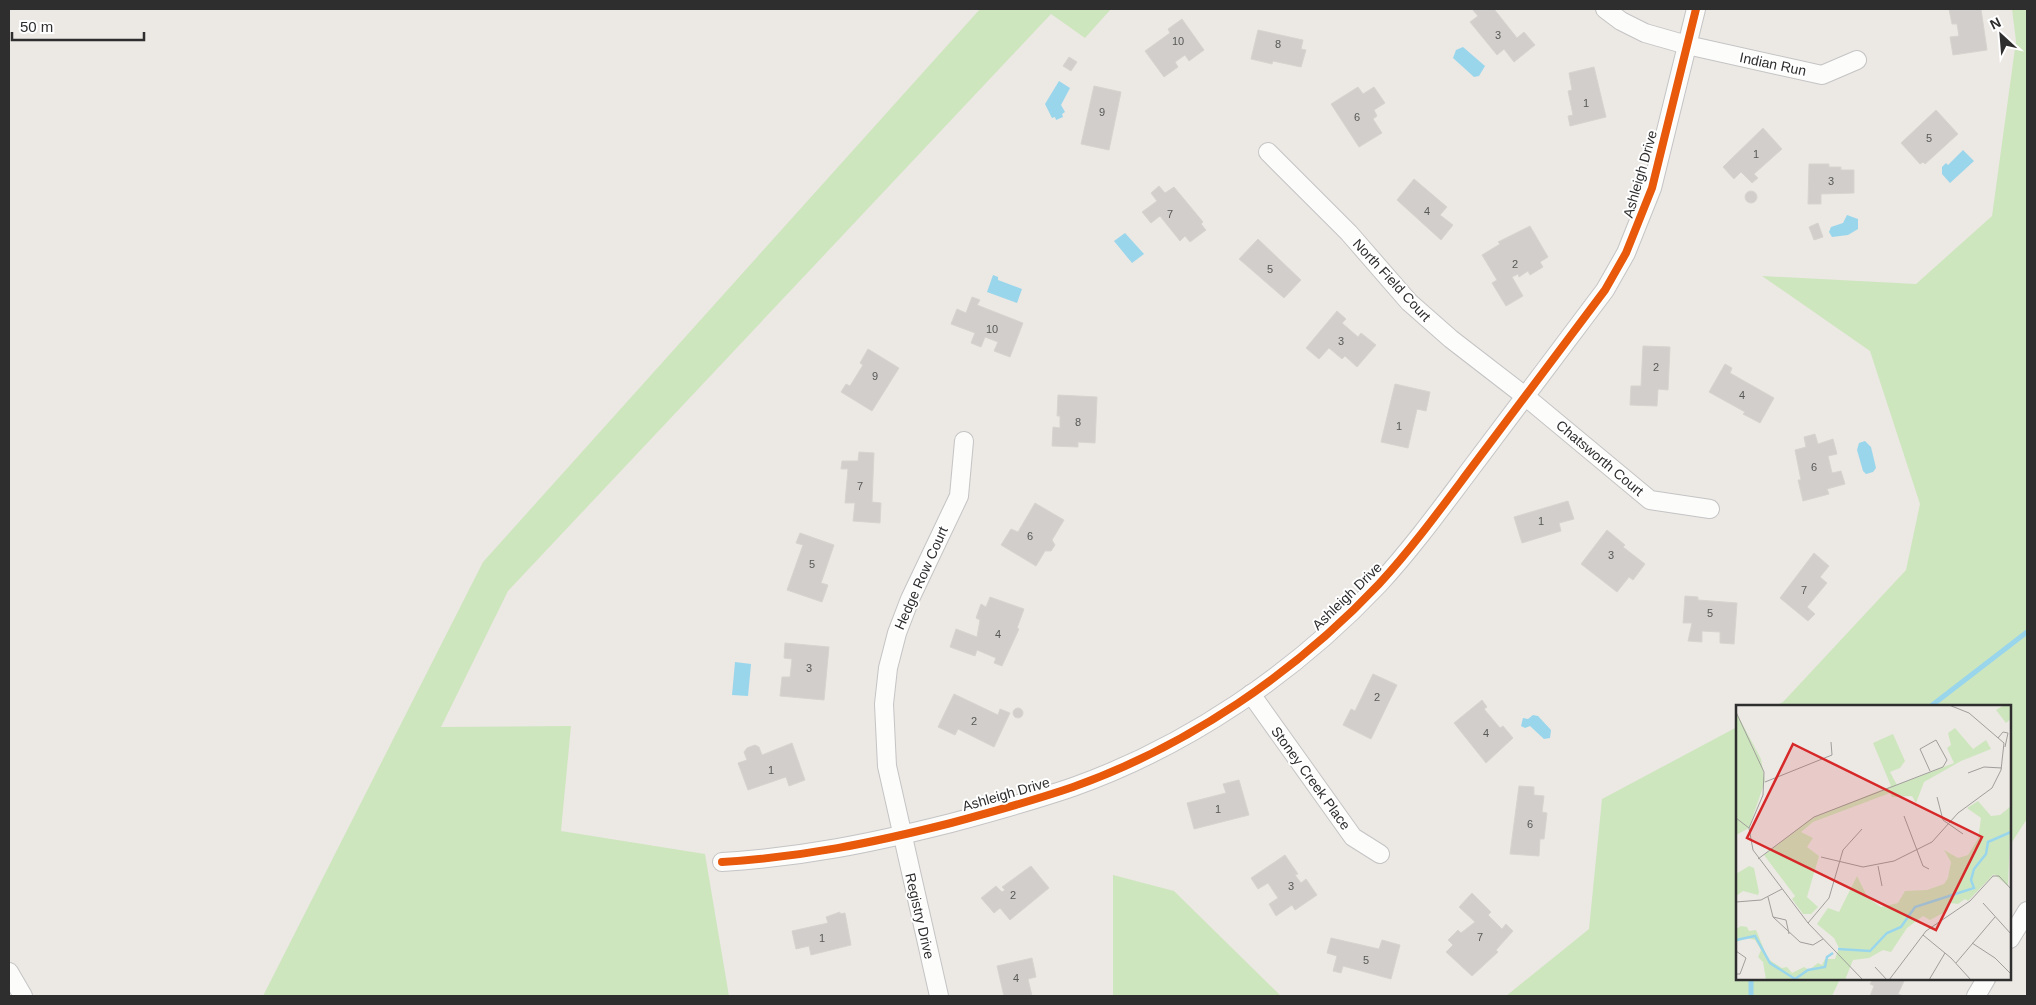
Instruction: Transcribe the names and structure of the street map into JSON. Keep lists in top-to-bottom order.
{
  "streets": {
    "street": [
      "Indian Run",
      "Ashleigh Drive",
      "North Field Court",
      "Chatsworth Court",
      "Hedge Row Court",
      "Stoney Creek Place",
      "Registry Drive"
    ]
  },
  "crossings": [
    ["Indian Run", "Ashleigh Drive"],
    ["Ashleigh Drive", "North Field Court"],
    ["Ashleigh Drive", "Chatsworth Court"],
    ["Ashleigh Drive", "Hedge Row Court"],
    ["Ashleigh Drive", "Stoney Creek Place"],
    ["Ashleigh Drive", "Registry Drive"],
    ["North Field Court", "Chatsworth Court"],
    ["Hedge Row Court", "Registry Drive"]
  ],
  "house_numbers": [
    "3",
    "10",
    "8",
    "1",
    "9",
    "6",
    "5",
    "1",
    "3",
    "4",
    "7",
    "2",
    "5",
    "10",
    "3",
    "2",
    "9",
    "4",
    "8",
    "1",
    "6",
    "7",
    "1",
    "6",
    "3",
    "5",
    "7",
    "5",
    "4",
    "3",
    "2",
    "2",
    "4",
    "1",
    "1",
    "6",
    "3",
    "2",
    "7",
    "1",
    "5",
    "4"
  ],
  "scale_bar": "50 m",
  "north": "top left"
}
